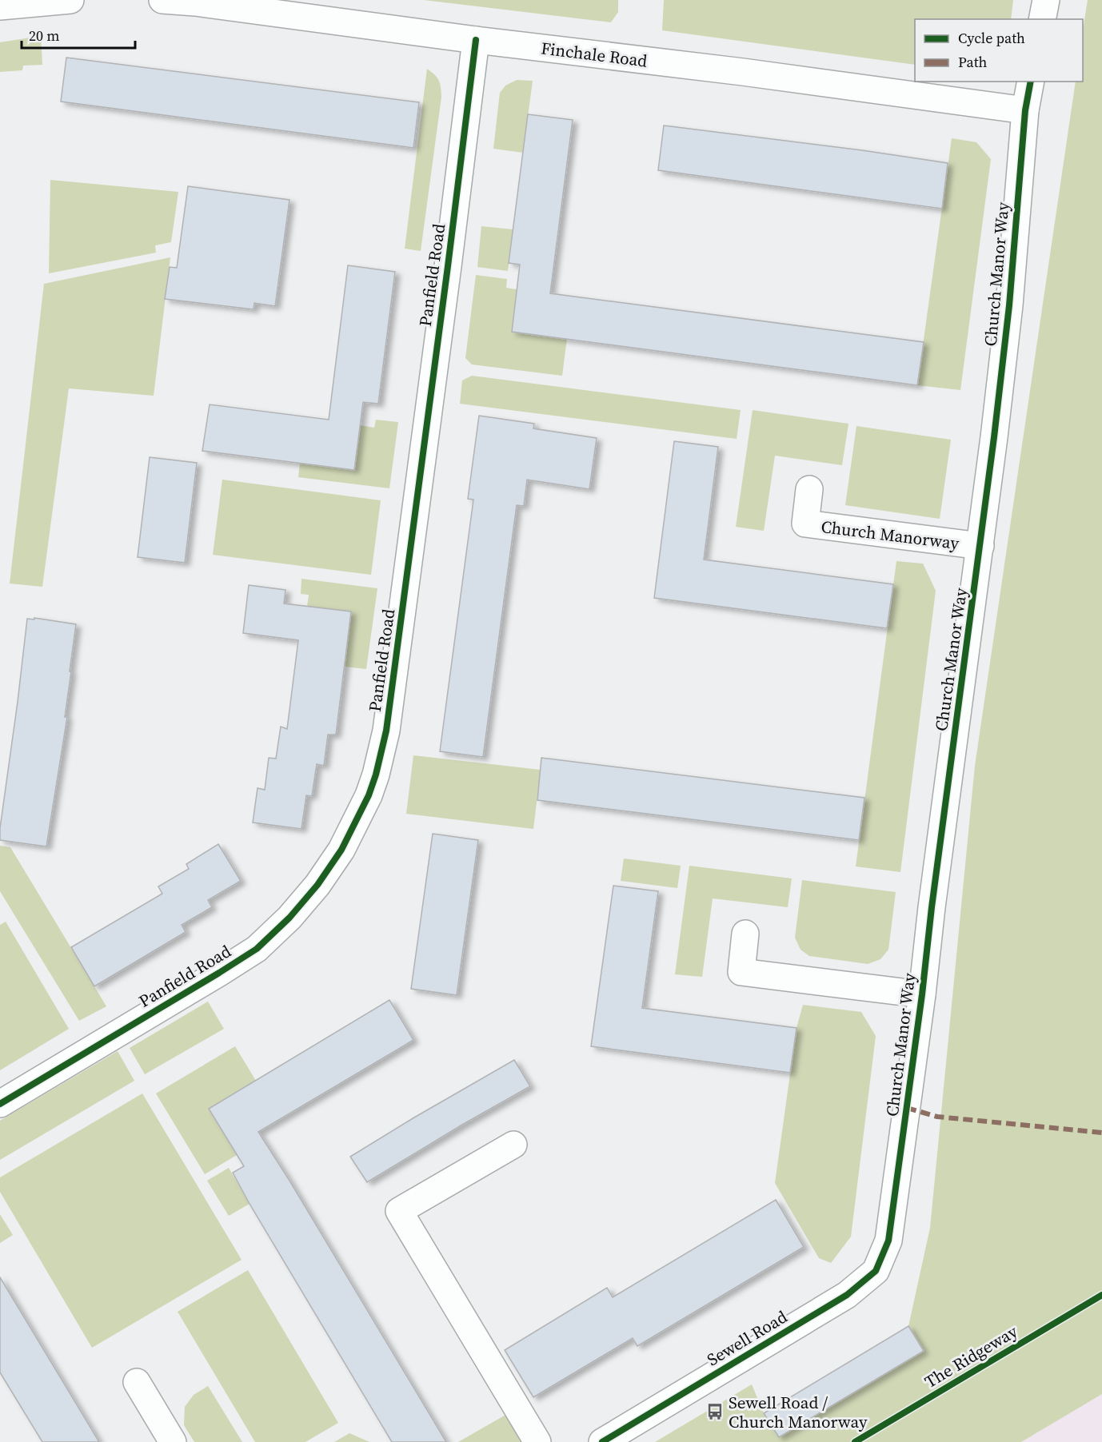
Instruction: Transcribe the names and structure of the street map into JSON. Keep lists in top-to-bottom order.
{
  "streets": {
    "street": [
      "Finchale Road",
      "Church Manor Way",
      "Panfield Road",
      "Church Manorway",
      "Sewell Road"
    ],
    "cycle path": ["The Ridgeway"]
  },
  "crossings": [
    ["Finchale Road", "Church Manor Way"],
    ["Finchale Road", "Panfield Road"],
    ["Church Manor Way", "Church Manorway"],
    ["Church Manor Way", "Sewell Road"]
  ],
  "places": {
    "bus stop": ["Sewell Road / Church Manorway"]
  },
  "legend": ["Cycle path", "Path"],
  "scale_bar": "20 m"
}
